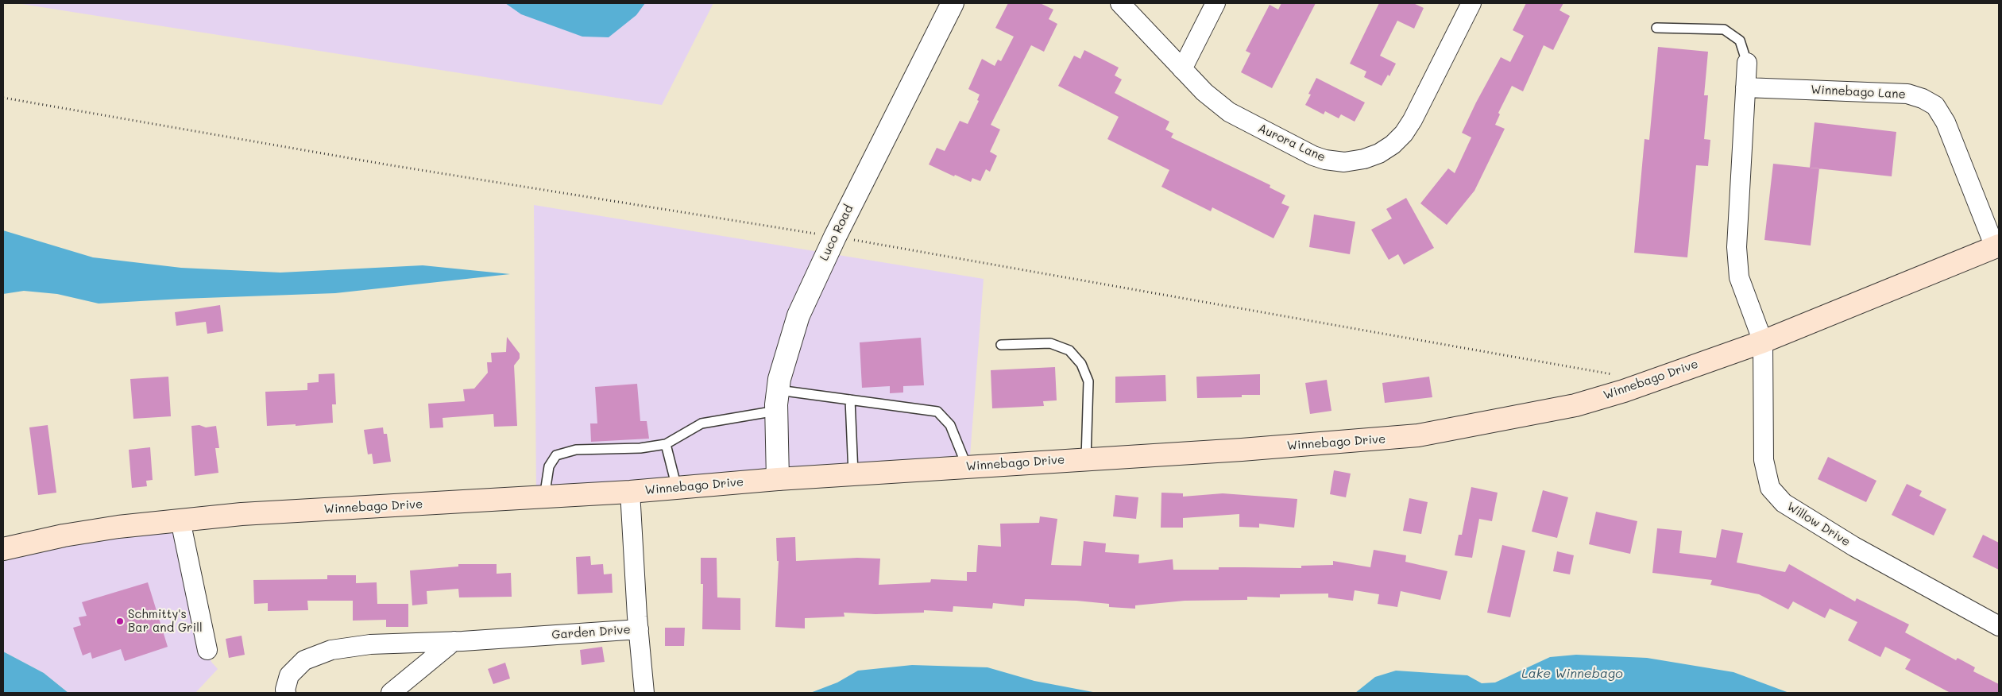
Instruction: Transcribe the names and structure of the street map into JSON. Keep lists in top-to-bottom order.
{
  "streets": {
    "main road": ["Winnebago Drive"],
    "street": [
      "Winnebago Lane",
      "Aurora Lane",
      "Luco Road",
      "Willow Drive",
      "Garden Drive"
    ]
  },
  "crossings": [
    ["Winnebago Lane", "Winnebago Drive"],
    ["Luco Road", "Winnebago Drive"],
    ["Winnebago Drive", "Willow Drive"],
    ["Winnebago Drive", "Garden Drive"]
  ],
  "water": ["Lake Winnebago"],
  "places": ["Schmitty's Bar and Grill"]
}
